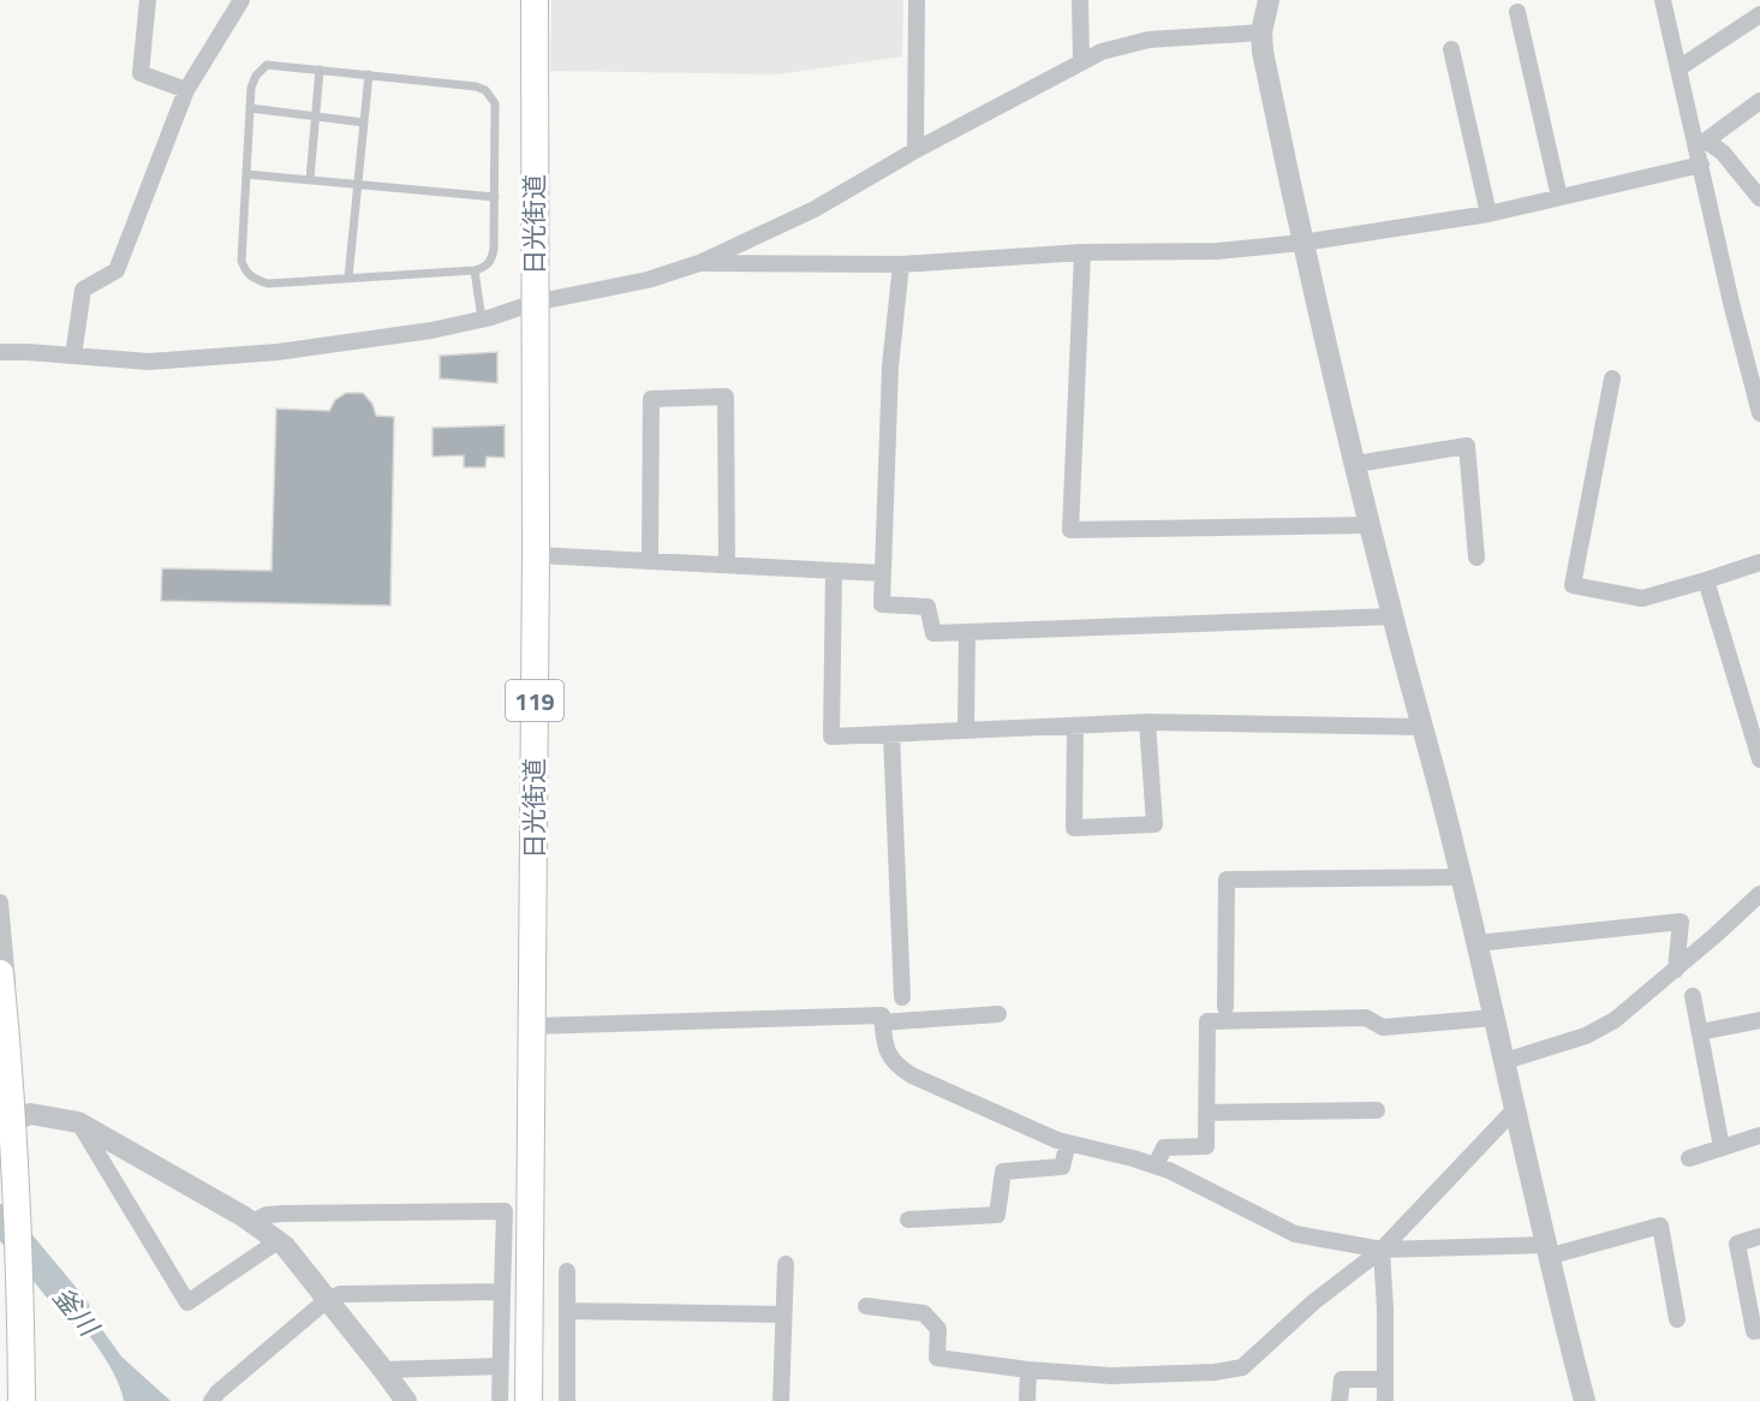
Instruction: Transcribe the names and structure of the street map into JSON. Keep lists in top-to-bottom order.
{
  "streets": {
    "highway": ["日光街道", "119"]
  },
  "water": ["釜川"]
}
